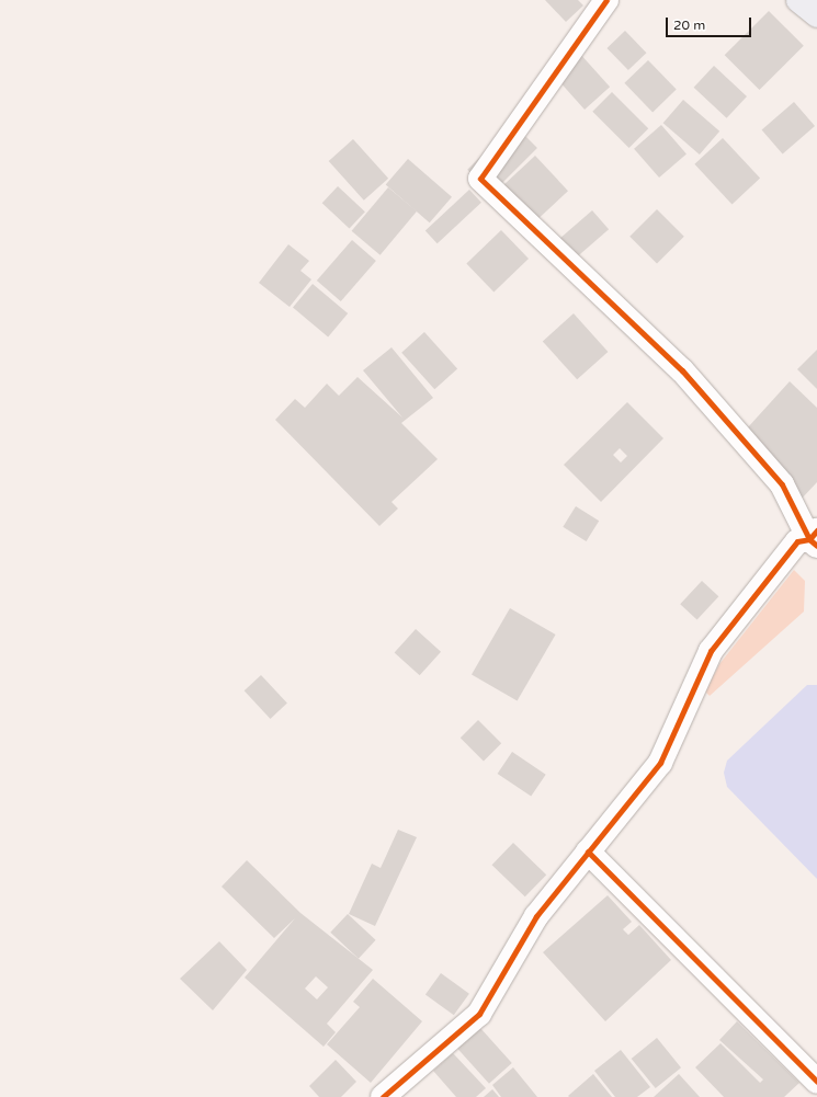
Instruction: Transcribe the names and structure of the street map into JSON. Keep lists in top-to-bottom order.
{
  "scale_bar": "20 m"
}
